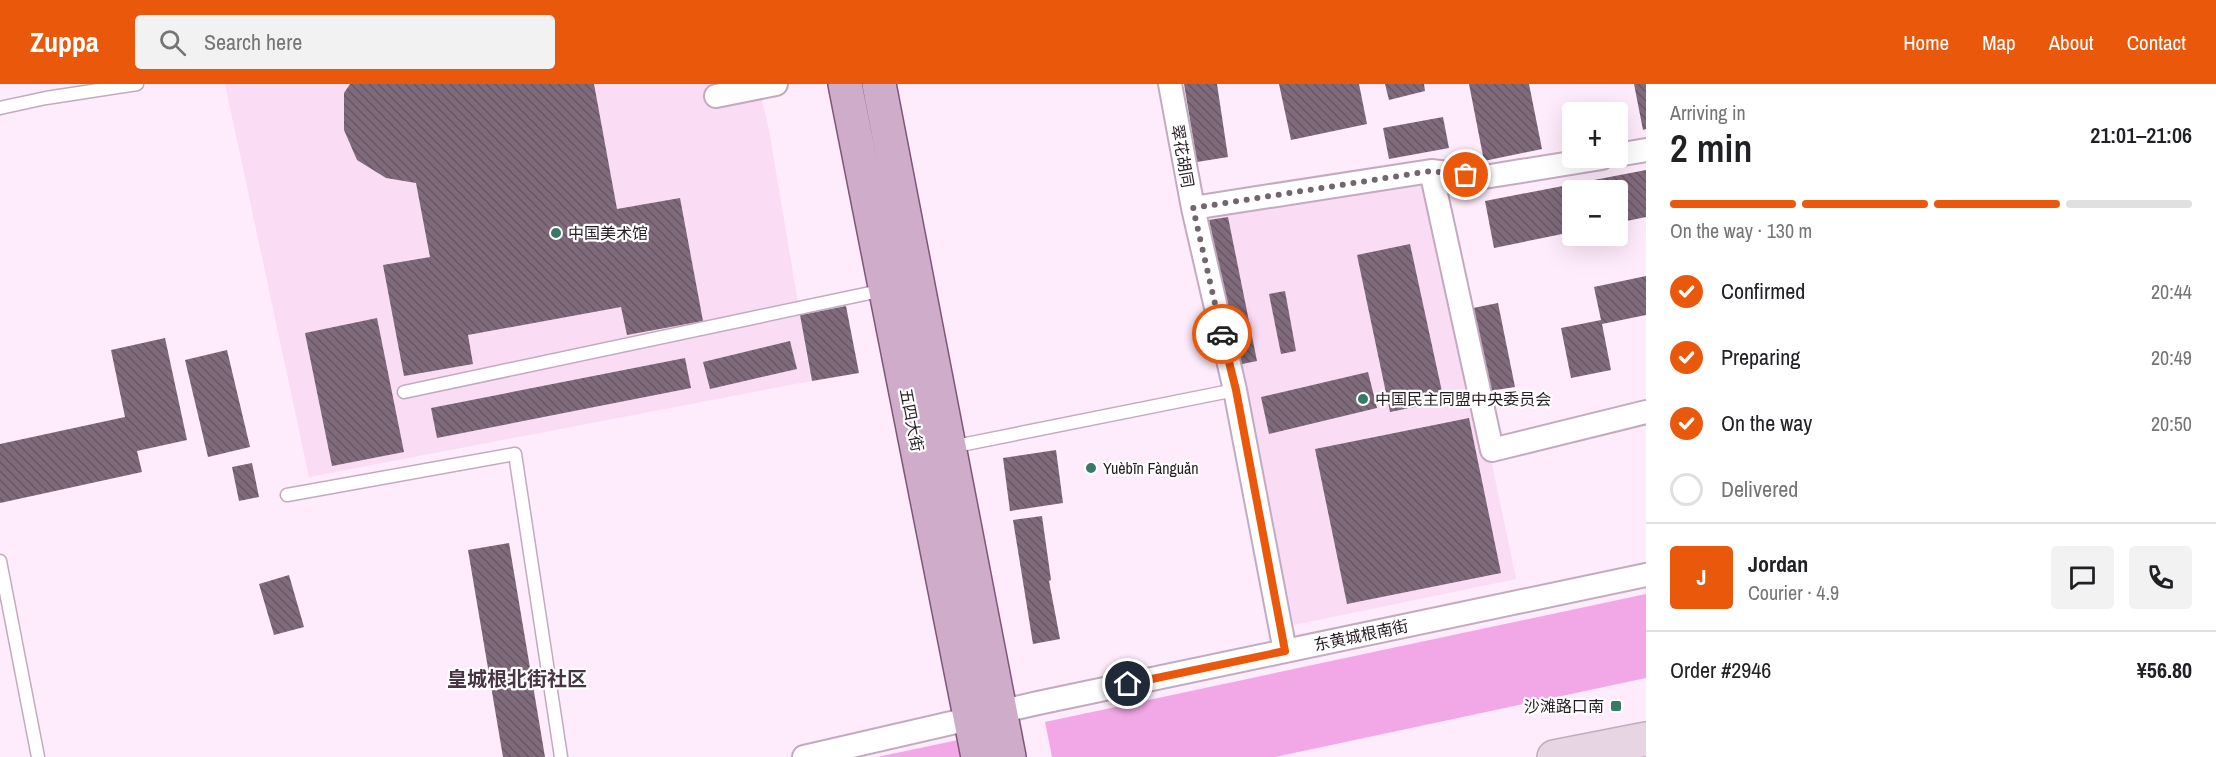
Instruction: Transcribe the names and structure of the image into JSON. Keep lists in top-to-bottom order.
{
  "streets": {
    "main road": ["五四大街"],
    "street": ["翠花胡同", "东黄城根南街"]
  },
  "crossings": [
    ["翠花胡同", "东黄城根南街"],
    ["五四大街", "东黄城根南街"]
  ],
  "districts": ["皇城根北街社区"],
  "places": {
    "other": ["中国美术馆", "中国民主同盟中央委员会", "Yuèbīn Fànguǎn"],
    "transit": ["沙滩路口南"]
  },
  "page": {
    "header": "Zuppa",
    "search": "Search here",
    "nav": [
      "Home",
      "Map",
      "About",
      "Contact"
    ],
    "heading": ["2 min", "Arriving in", "21:01–21:06"],
    "panel": [
      "Jordan",
      "Courier · 4.9",
      "Order #2946",
      "¥56.80"
    ],
    "map_buttons": ["+", "−"],
    "bar": "On the way · 130 m",
    "list": [
      ["Confirmed", "20:44"],
      ["Preparing", "20:49"],
      ["On the way", "20:50"],
      "Delivered"
    ],
    "round": "J"
  }
}
